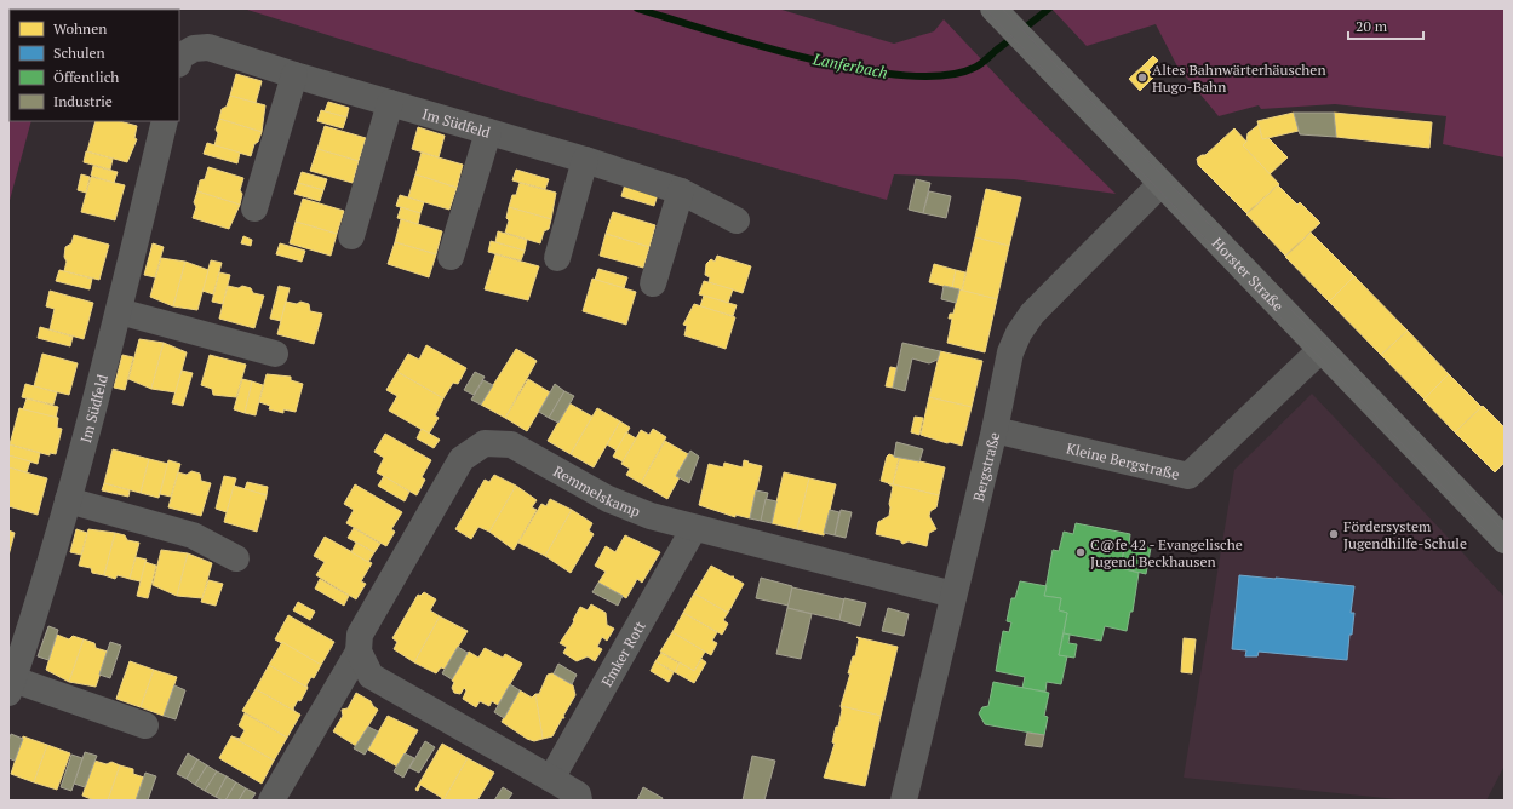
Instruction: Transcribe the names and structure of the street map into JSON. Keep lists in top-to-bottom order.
{
  "streets": {
    "main road": ["Horster Straße"],
    "street": [
      "Im Südfeld",
      "Kleine Bergstraße",
      "Bergstraße",
      "Remmelskamp",
      "Emker Rott"
    ]
  },
  "crossings": [
    ["Horster Straße", "Kleine Bergstraße"],
    ["Horster Straße", "Bergstraße"],
    ["Kleine Bergstraße", "Bergstraße"],
    ["Bergstraße", "Remmelskamp"],
    ["Remmelskamp", "Emker Rott"]
  ],
  "water": ["Lanferbach"],
  "places": ["Altes Bahnwärterhäuschen Hugo-Bahn", "Fördersystem Jugendhilfe-Schule", "C@fe 42 - Evangelische Jugend Beckhausen"],
  "legend": [
    "Wohnen",
    "Schulen",
    "Öffentlich",
    "Industrie"
  ],
  "scale_bar": "20 m"
}
